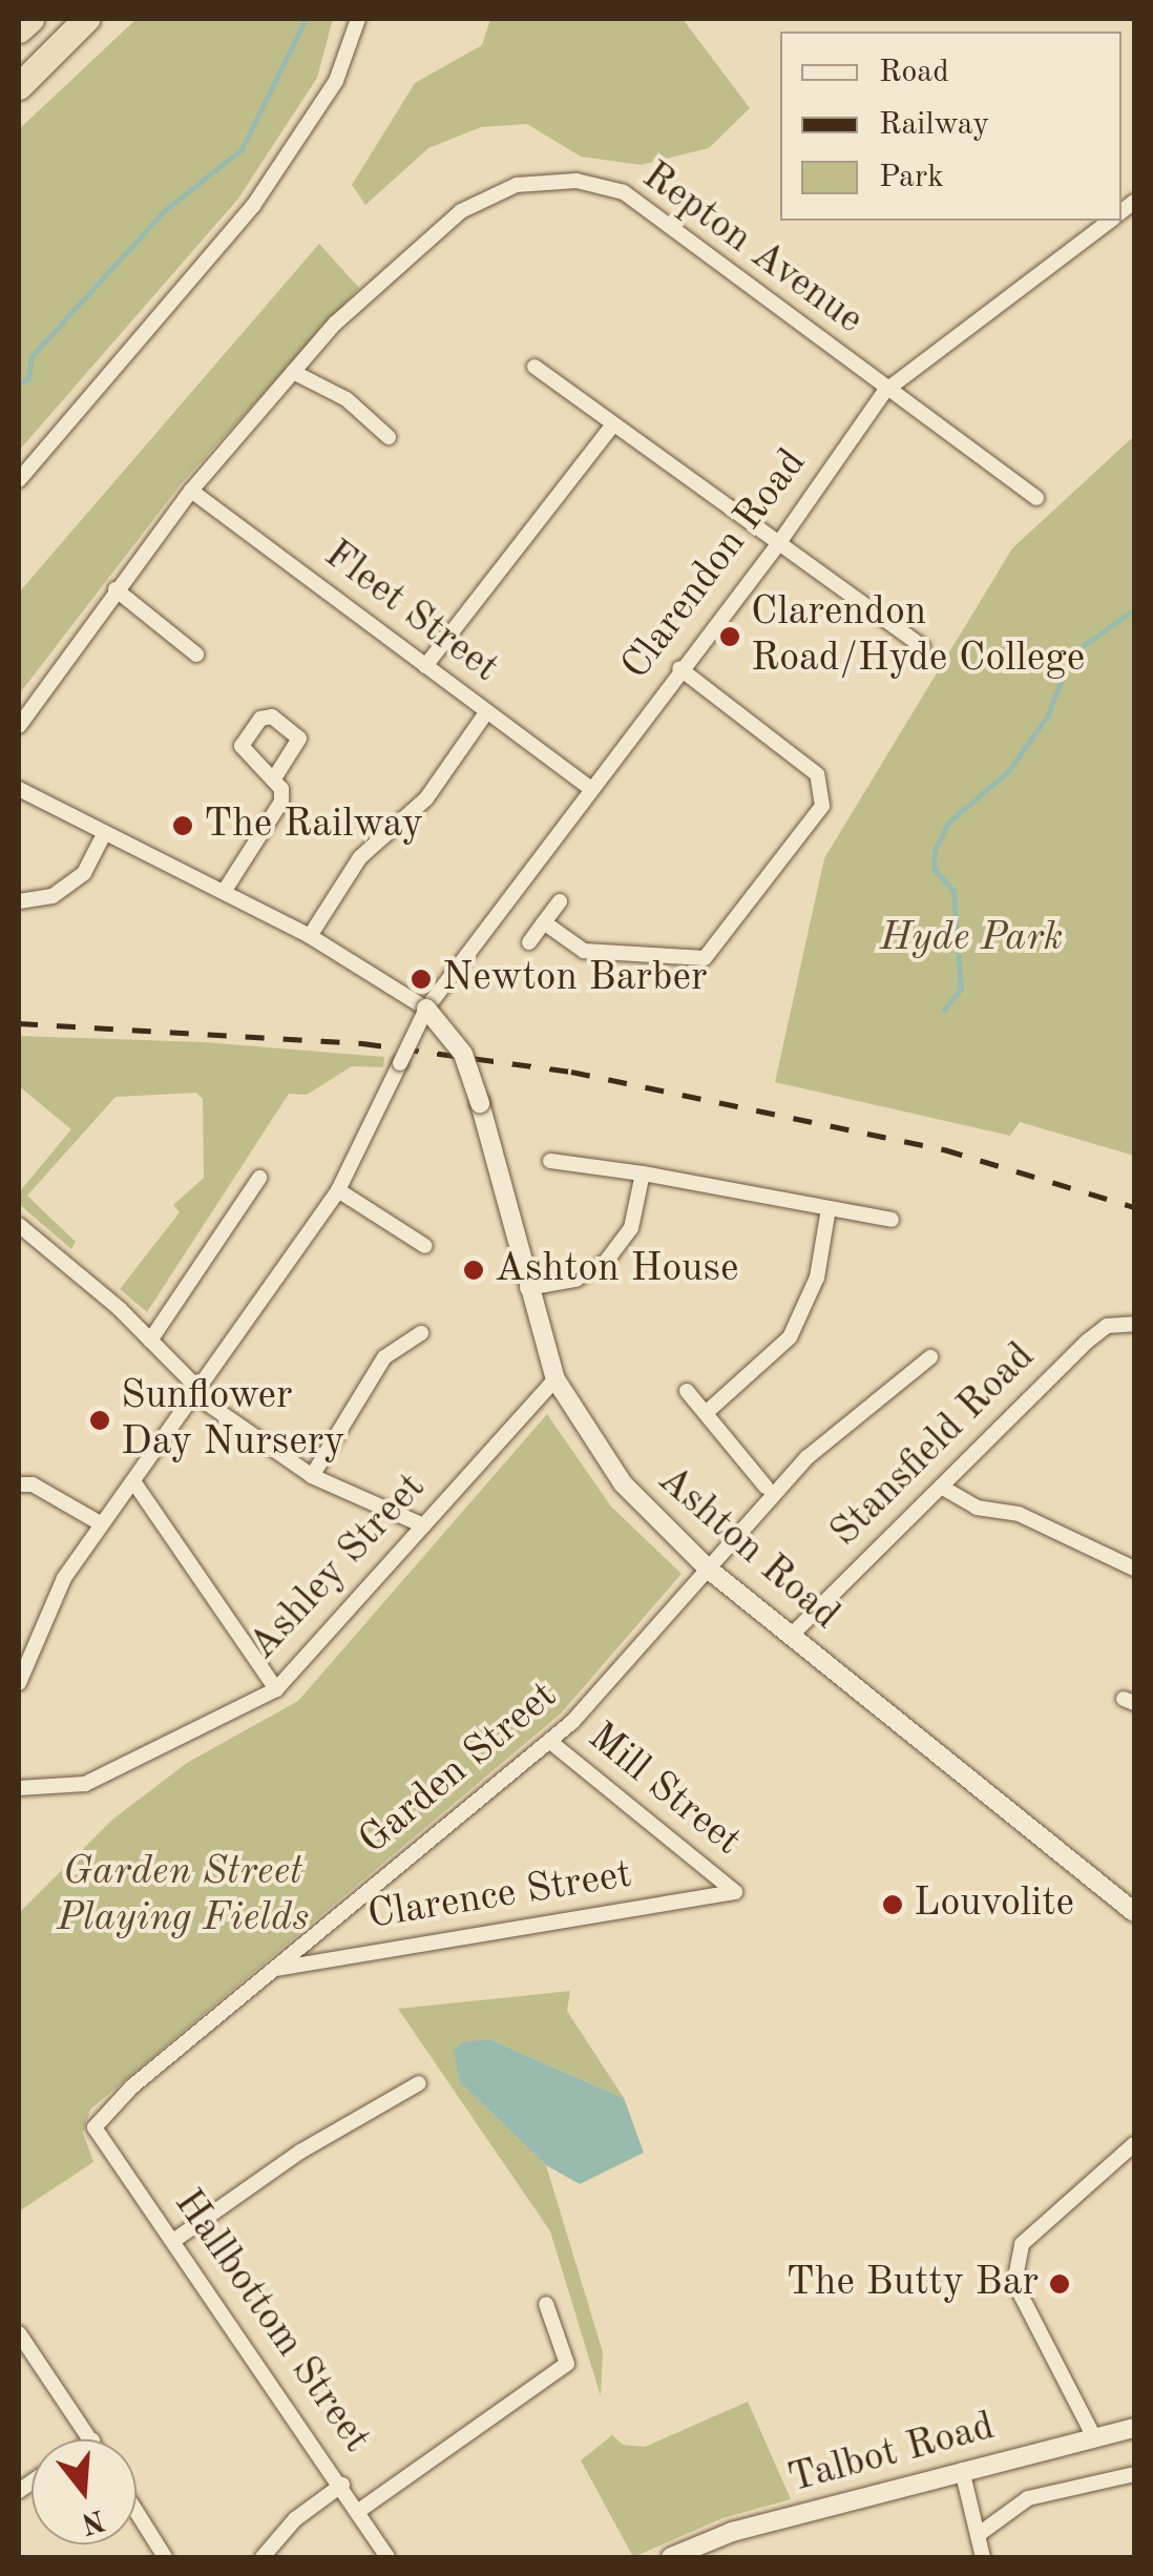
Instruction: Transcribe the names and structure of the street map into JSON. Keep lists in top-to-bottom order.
{
  "streets": {
    "street": [
      "Repton Avenue",
      "Clarendon Road",
      "Fleet Street",
      "Stansfield Road",
      "Ashton Road",
      "Ashley Street",
      "Garden Street",
      "Mill Street",
      "Clarence Street",
      "Hallbottom Street",
      "Talbot Road"
    ]
  },
  "crossings": [
    ["Repton Avenue", "Clarendon Road"],
    ["Repton Avenue", "Fleet Street"],
    ["Clarendon Road", "Fleet Street"],
    ["Clarendon Road", "Ashton Road"],
    ["Stansfield Road", "Ashton Road"],
    ["Ashton Road", "Ashley Street"],
    ["Ashton Road", "Garden Street"],
    ["Garden Street", "Mill Street"],
    ["Garden Street", "Clarence Street"],
    ["Garden Street", "Hallbottom Street"],
    ["Mill Street", "Clarence Street"]
  ],
  "parks": ["Hyde Park", "Garden Street Playing Fields"],
  "places": [
    "Clarendon Road/Hyde College",
    "The Railway",
    "Newton Barber",
    "Ashton House",
    "Sunflower Day Nursery",
    "Louvolite",
    "The Butty Bar"
  ],
  "legend": ["Road", "Railway", "Park"],
  "north": "bottom"
}
